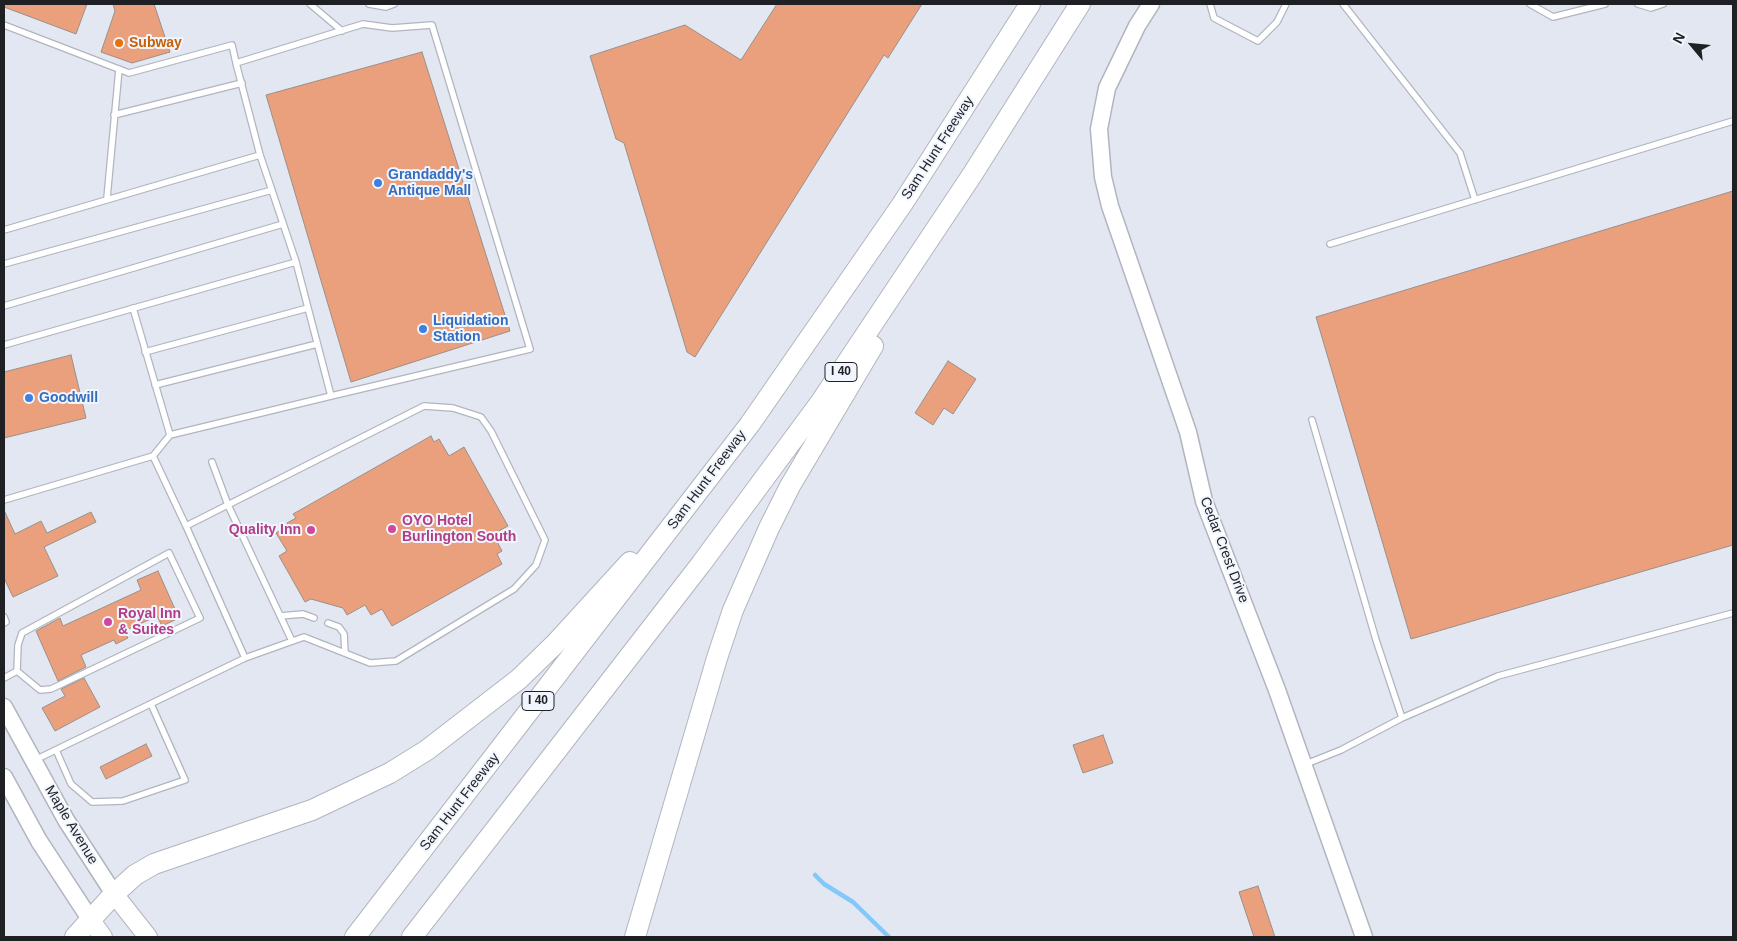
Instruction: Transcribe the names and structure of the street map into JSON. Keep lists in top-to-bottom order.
{
  "streets": {
    "highway": ["Sam Hunt Freeway", "I 40"],
    "main road": ["Maple Avenue"],
    "street": ["Cedar Crest Drive"]
  },
  "places": [
    "Subway",
    "Grandaddy's Antique Mall",
    "Liquidation Station",
    "Goodwill",
    "OYO Hotel Burlington South",
    "Quality Inn",
    "Royal Inn & Suites"
  ],
  "north": "top left"
}
